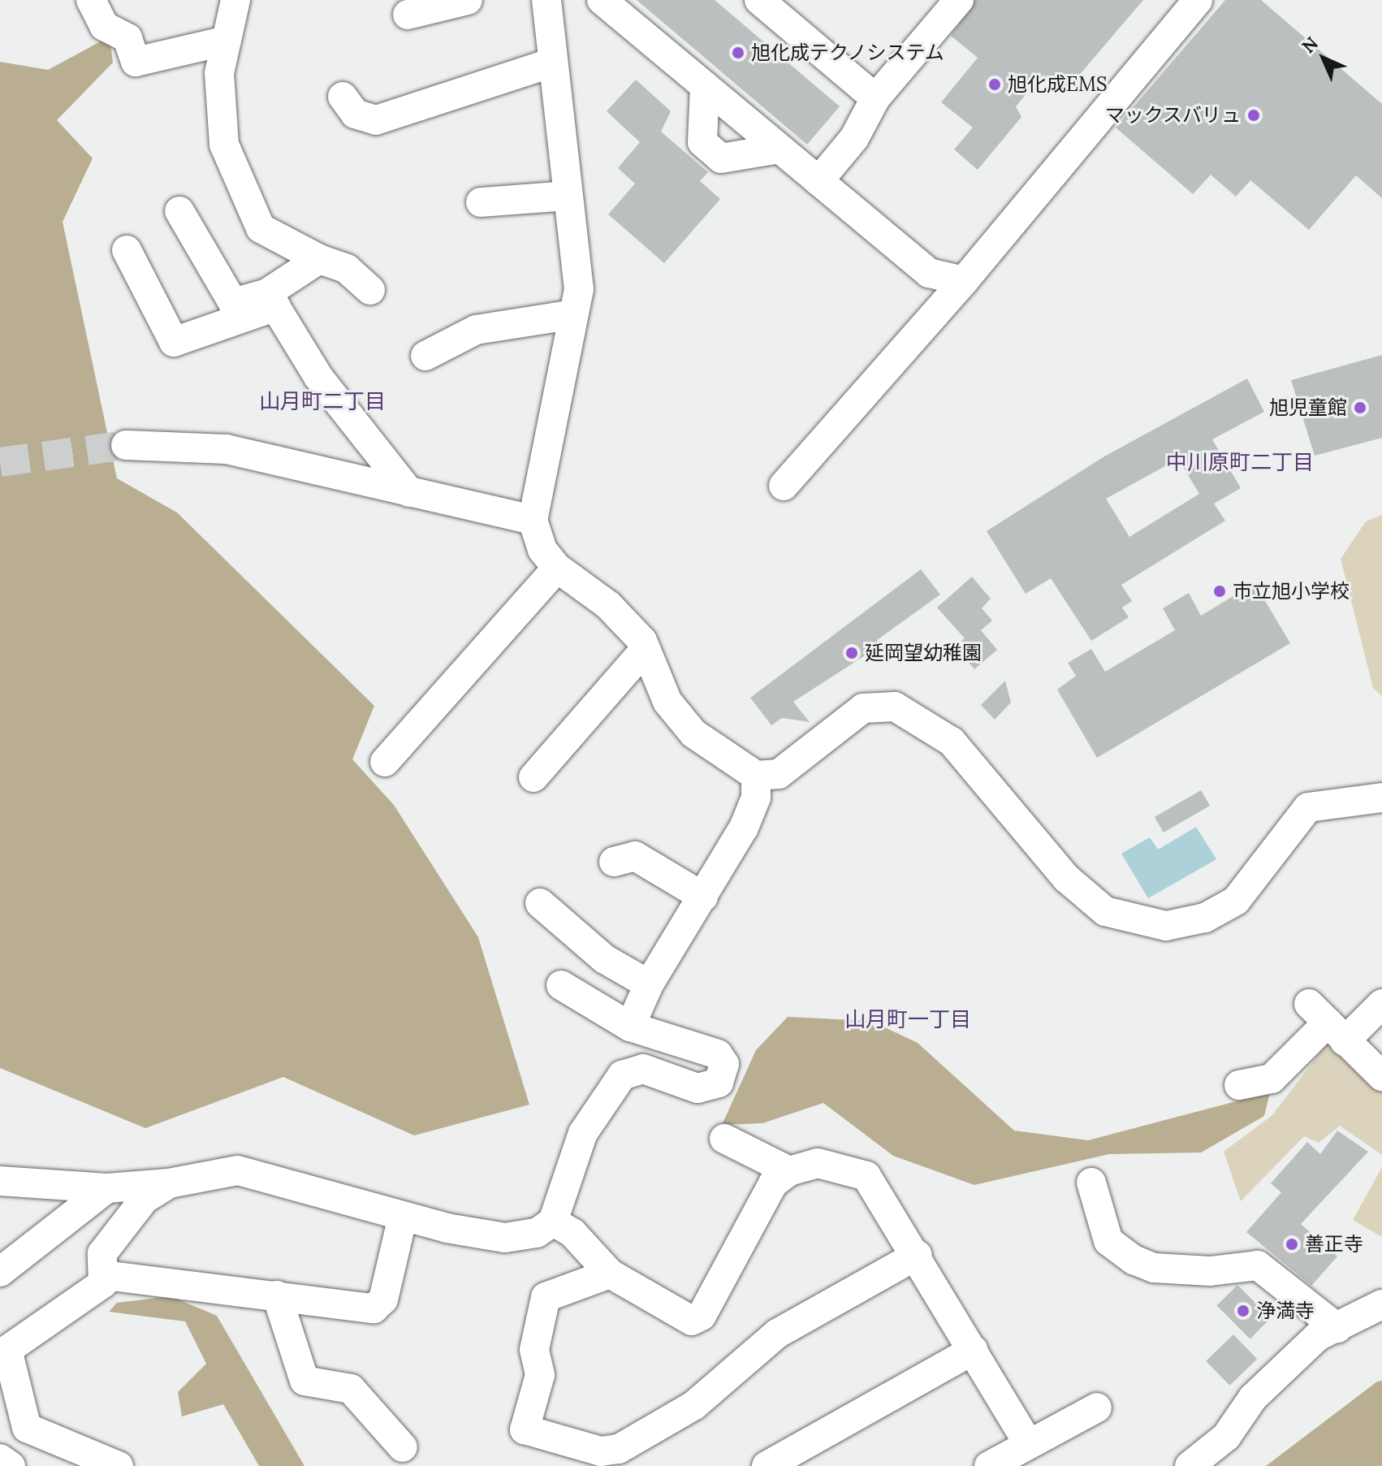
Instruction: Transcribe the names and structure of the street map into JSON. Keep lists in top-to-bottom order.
{
  "districts": ["山月町二丁目", "中川原町二丁目", "山月町一丁目"],
  "places": [
    "旭化成テクノシステム",
    "旭化成EMS",
    "マックスバリュ",
    "旭児童館",
    "市立旭小学校",
    "延岡望幼稚園",
    "善正寺",
    "浄満寺"
  ],
  "north": "top left"
}
